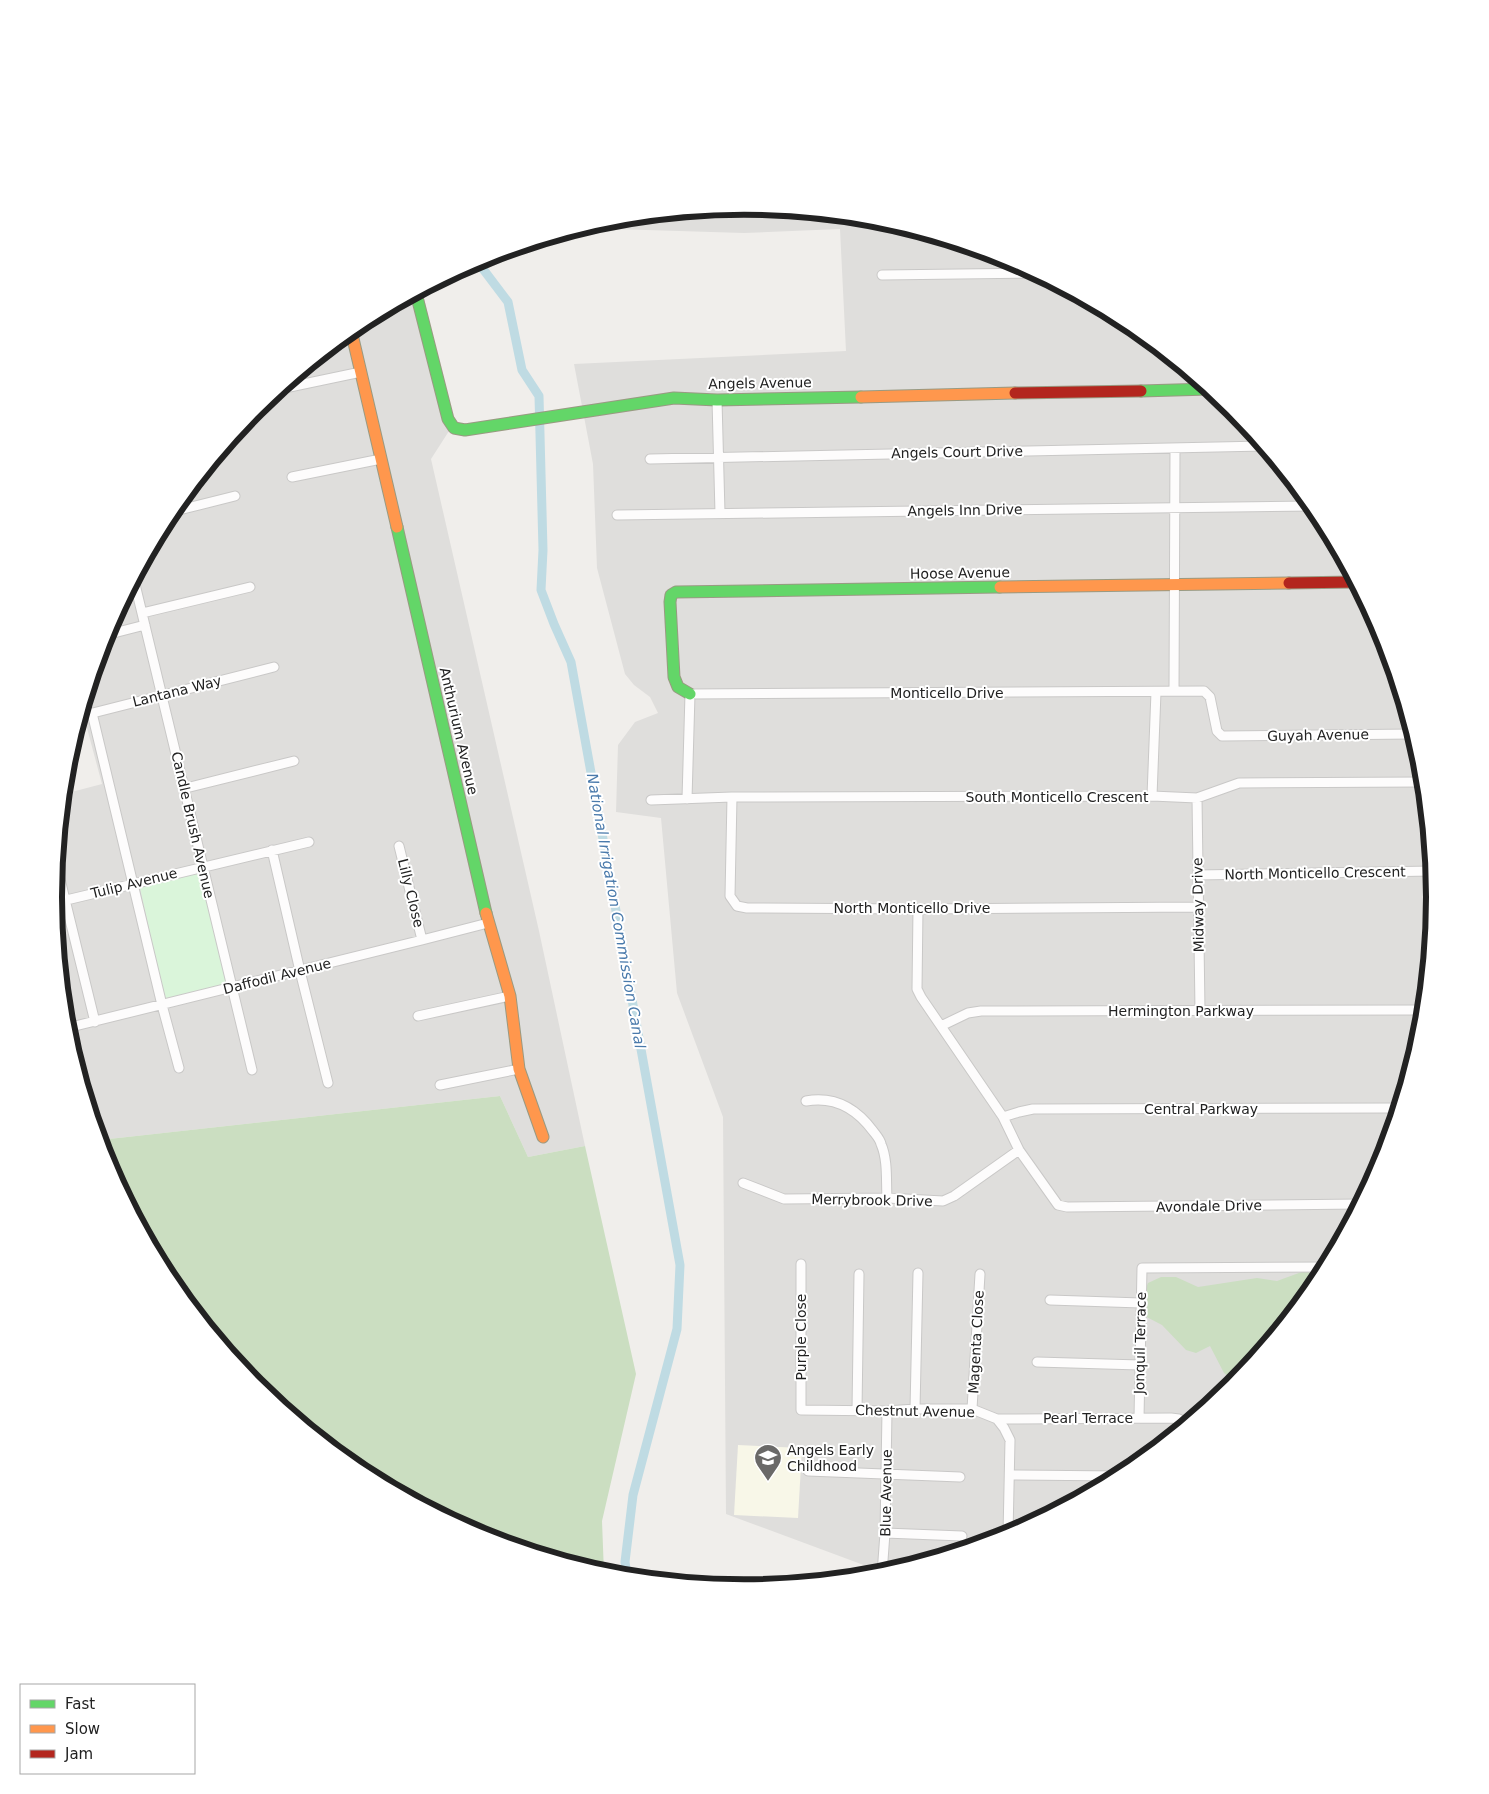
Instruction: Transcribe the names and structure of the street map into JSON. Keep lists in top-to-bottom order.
{
  "streets": {
    "street": [
      "Angels Avenue",
      "Angels Court Drive",
      "Angels Inn Drive",
      "Hoose Avenue",
      "Lantana Way",
      "Monticello Drive",
      "Anthurium Avenue",
      "Guyah Avenue",
      "South Monticello Crescent",
      "Candle Brush Avenue",
      "North Monticello Crescent",
      "Tulip Avenue",
      "Lilly Close",
      "Midway Drive",
      "North Monticello Drive",
      "Daffodil Avenue",
      "Hermington Parkway",
      "Central Parkway",
      "Merrybrook Drive",
      "Avondale Drive",
      "Purple Close",
      "Magenta Close",
      "Jonquil Terrace",
      "Chestnut Avenue",
      "Pearl Terrace",
      "Blue Avenue"
    ]
  },
  "crossings": [
    ["Hoose Avenue", "Monticello Drive"],
    ["Lantana Way", "Candle Brush Avenue"],
    ["Monticello Drive", "Guyah Avenue"],
    ["Anthurium Avenue", "Daffodil Avenue"],
    ["South Monticello Crescent", "Midway Drive"],
    ["South Monticello Crescent", "North Monticello Drive"],
    ["Candle Brush Avenue", "Tulip Avenue"],
    ["Candle Brush Avenue", "Daffodil Avenue"],
    ["North Monticello Crescent", "Midway Drive"],
    ["Lilly Close", "Daffodil Avenue"],
    ["Midway Drive", "North Monticello Drive"],
    ["Midway Drive", "Hermington Parkway"],
    ["Merrybrook Drive", "Avondale Drive"],
    ["Purple Close", "Chestnut Avenue"],
    ["Magenta Close", "Chestnut Avenue"],
    ["Jonquil Terrace", "Pearl Terrace"],
    ["Chestnut Avenue", "Pearl Terrace"],
    ["Chestnut Avenue", "Blue Avenue"]
  ],
  "water": ["National Irrigation Commission Canal"],
  "places": {
    "school or university": ["Angels Early Childhood"]
  },
  "legend": ["Fast", "Slow", "Jam"]
}
